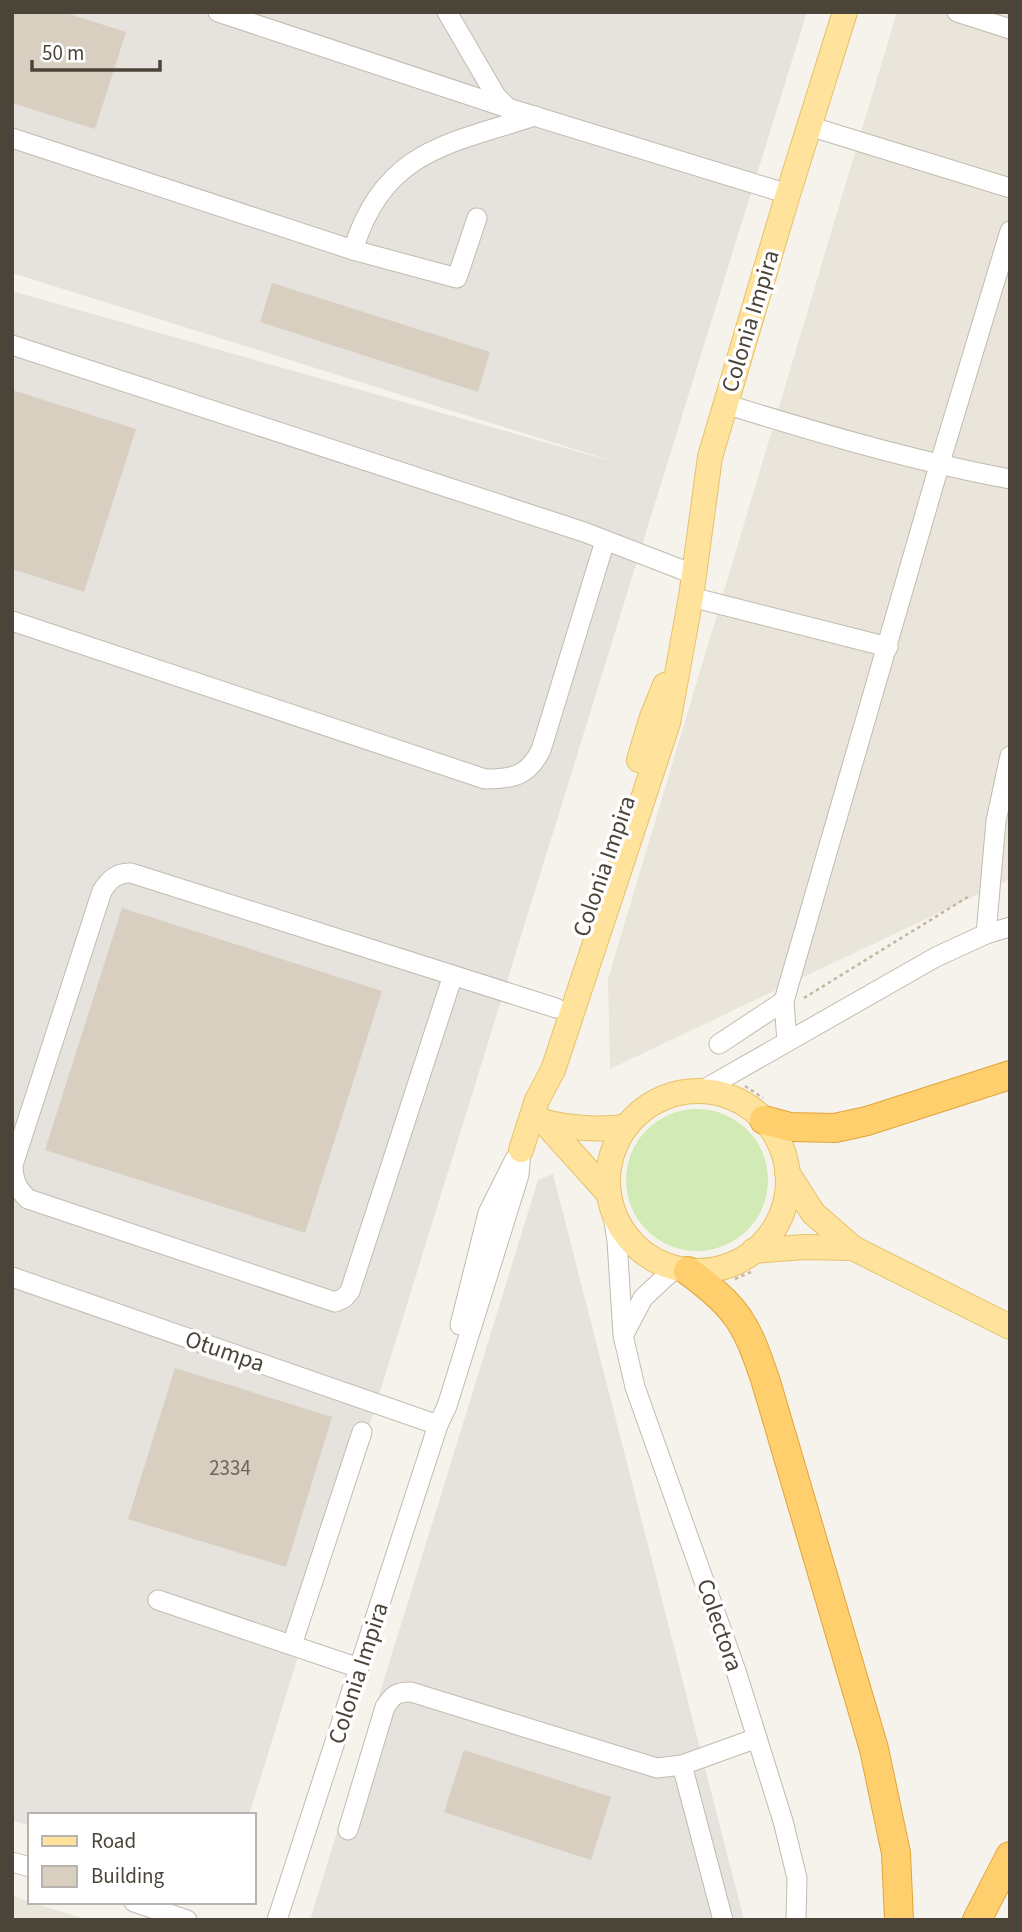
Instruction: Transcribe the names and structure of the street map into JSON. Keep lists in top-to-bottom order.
{
  "streets": {
    "main road": ["Colonia Impira"],
    "street": ["Otumpa", "Colectora"]
  },
  "crossings": [
    ["Colonia Impira", "Otumpa"]
  ],
  "house_numbers": ["2334"],
  "legend": ["Road", "Building"],
  "scale_bar": "50 m"
}
